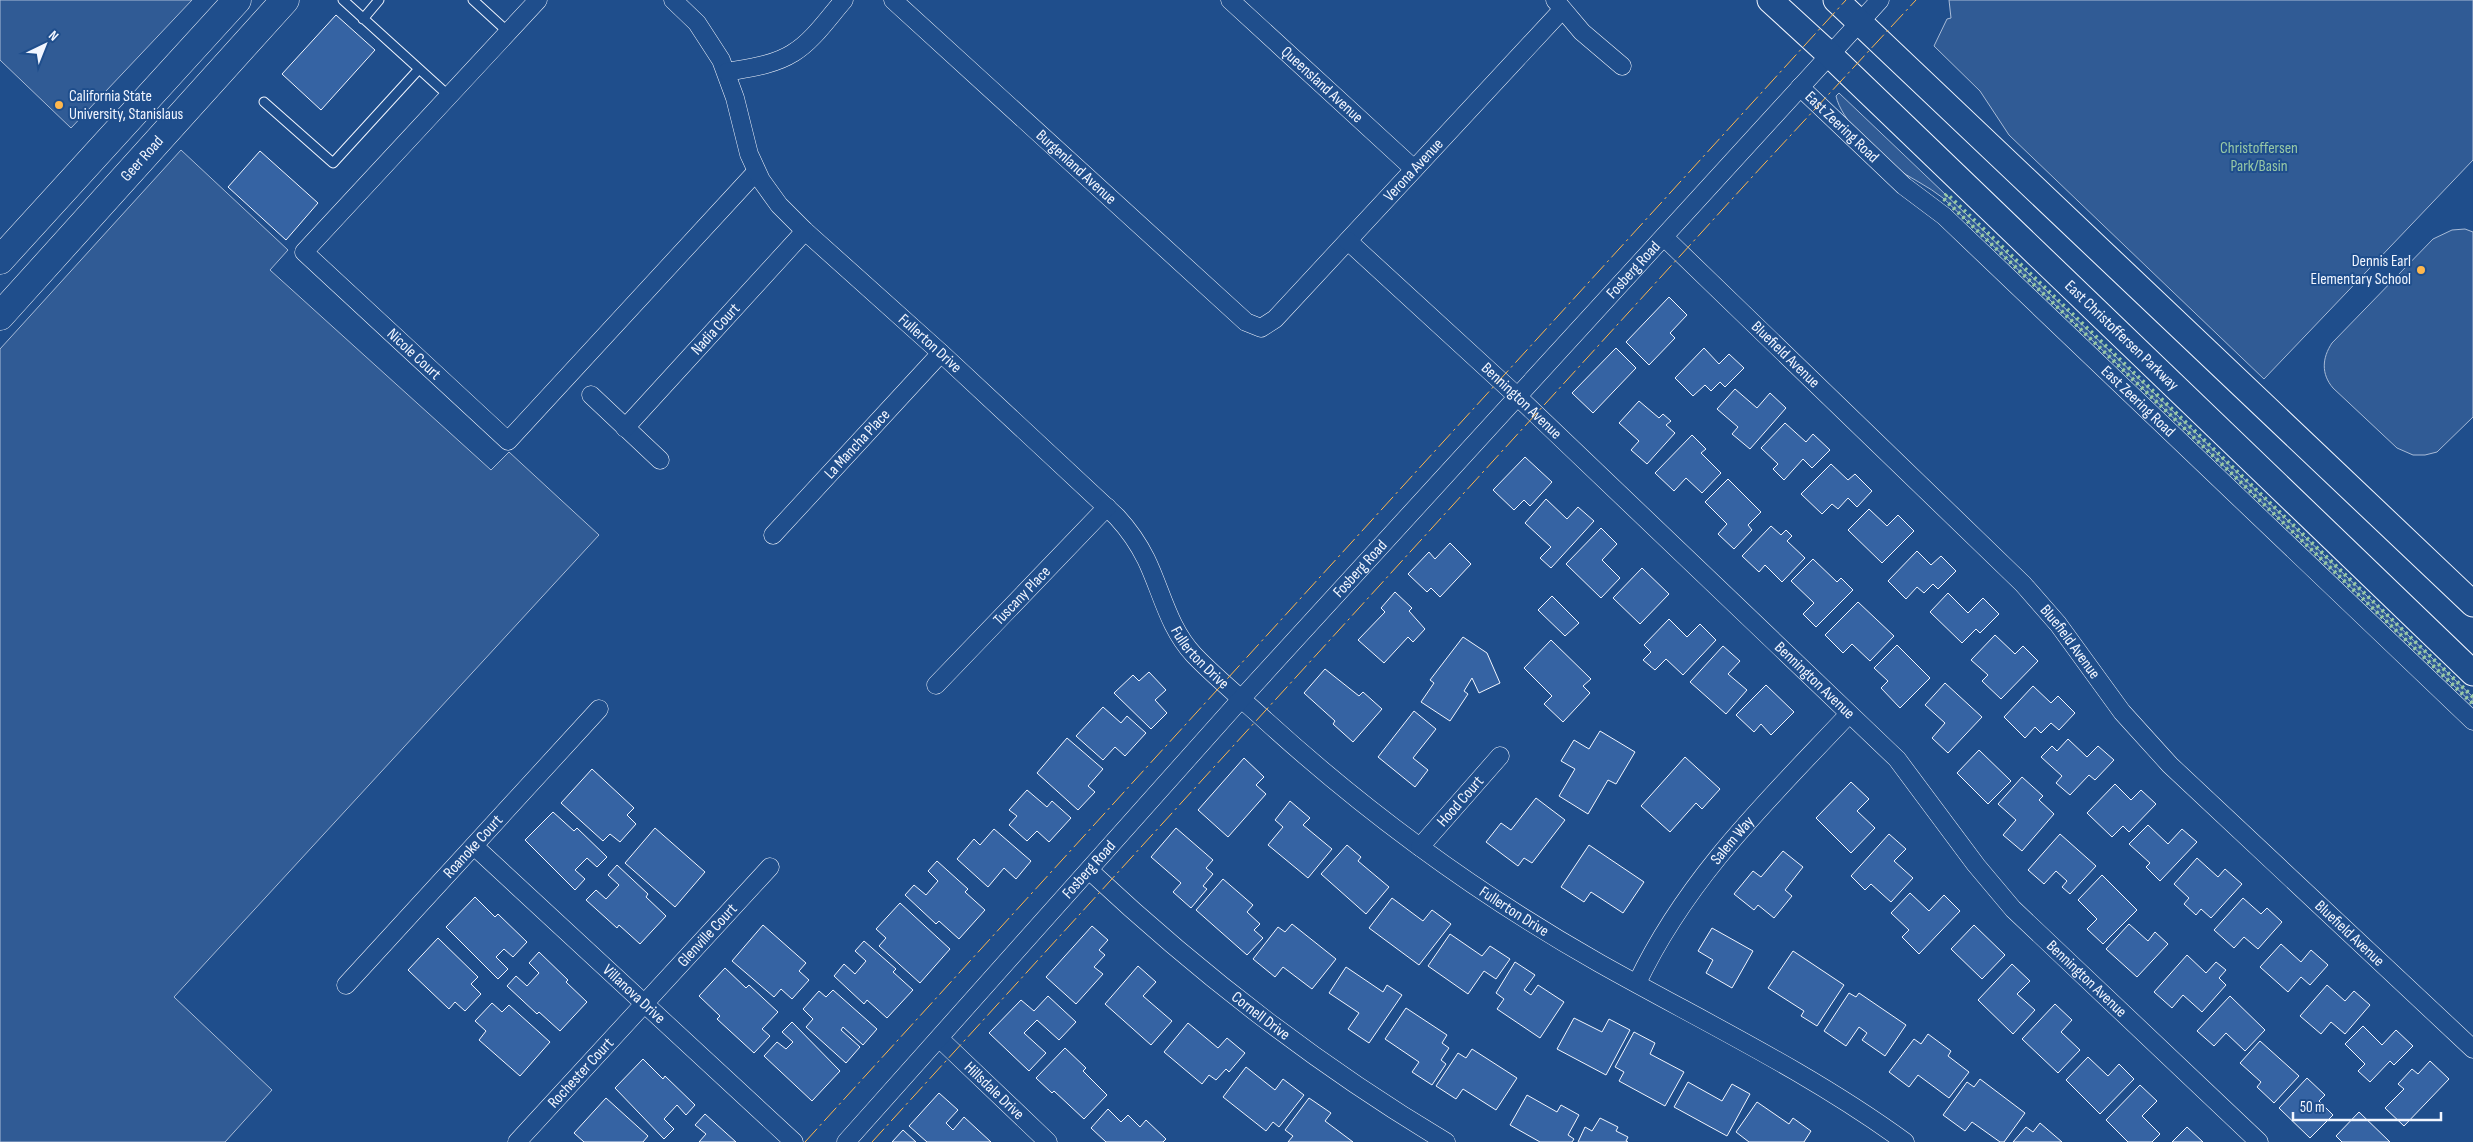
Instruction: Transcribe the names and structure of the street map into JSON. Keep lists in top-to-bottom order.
{
  "streets": {
    "main road": ["Geer Road"],
    "street": [
      "Queensland Avenue",
      "East Zeering Road",
      "Burgenland Avenue",
      "Verona Avenue",
      "Fosberg Road",
      "Nadia Court",
      "East Christoffersen Parkway",
      "Fullerton Drive",
      "Nicole Court",
      "Bluefield Avenue",
      "Bennington Avenue",
      "La Mancha Place",
      "Tuscany Place",
      "Hood Court",
      "Salem Way",
      "Roanoke Court",
      "Glenville Court",
      "Villanova Drive",
      "Cornell Drive",
      "Rochester Court",
      "Hillsdale Drive"
    ]
  },
  "crossings": [
    ["Queensland Avenue", "Verona Avenue"],
    ["East Zeering Road", "Fosberg Road"],
    ["Burgenland Avenue", "Verona Avenue"],
    ["Verona Avenue", "Bennington Avenue"],
    ["Fosberg Road", "East Christoffersen Parkway"],
    ["Fosberg Road", "Fullerton Drive"],
    ["Fosberg Road", "Bluefield Avenue"],
    ["Fosberg Road", "Bennington Avenue"],
    ["Fosberg Road", "Cornell Drive"],
    ["Fosberg Road", "Hillsdale Drive"],
    ["Nadia Court", "Fullerton Drive"],
    ["Fullerton Drive", "Nicole Court"],
    ["Fullerton Drive", "La Mancha Place"],
    ["Fullerton Drive", "Tuscany Place"],
    ["Fullerton Drive", "Hood Court"],
    ["Fullerton Drive", "Salem Way"],
    ["Bennington Avenue", "Salem Way"],
    ["Roanoke Court", "Villanova Drive"],
    ["Glenville Court", "Villanova Drive"],
    ["Glenville Court", "Rochester Court"],
    ["Villanova Drive", "Rochester Court"]
  ],
  "parks": ["Christoffersen Park/Basin"],
  "places": ["California State University, Stanislaus", "Dennis Earl Elementary School"],
  "scale_bar": "50 m",
  "north": "top right"
}
